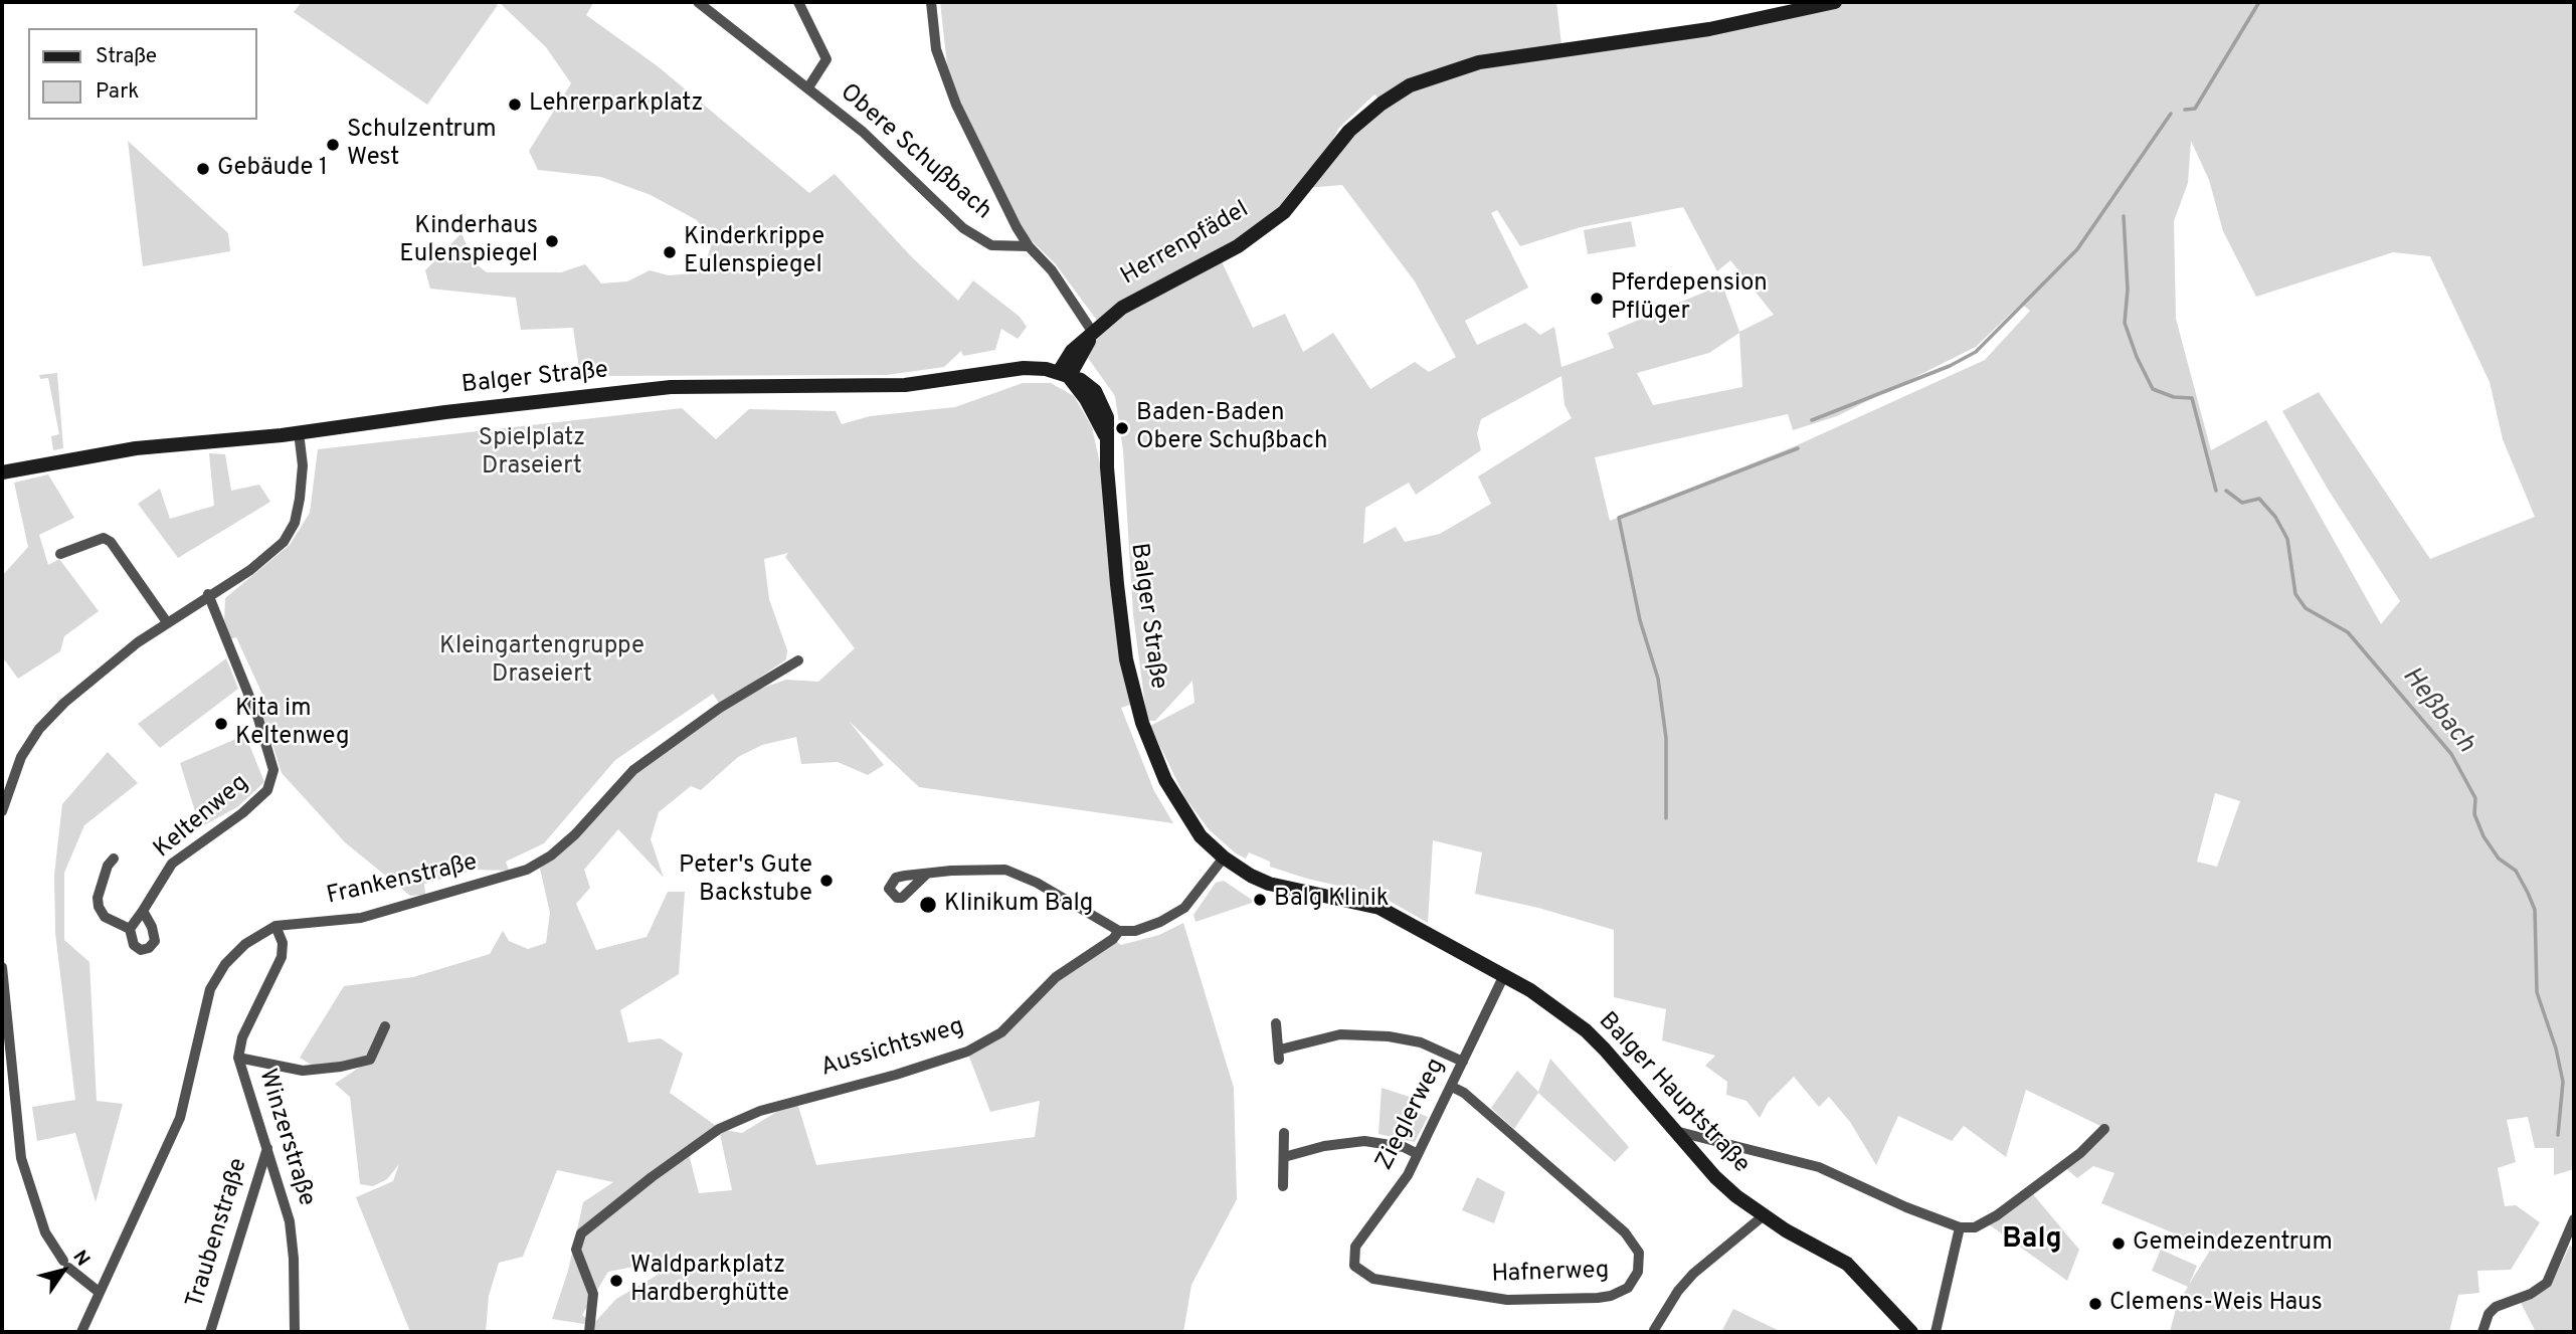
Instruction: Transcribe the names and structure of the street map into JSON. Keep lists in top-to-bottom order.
{
  "streets": {
    "street": [
      "Obere Schußbach",
      "Herrenpfädel",
      "Balger Straße",
      "Keltenweg",
      "Frankenstraße",
      "Aussichtsweg",
      "Balger Hauptstraße",
      "Zieglerweg",
      "Winzerstraße",
      "Traubenstraße",
      "Hafnerweg"
    ]
  },
  "crossings": [
    ["Obere Schußbach", "Herrenpfädel"],
    ["Herrenpfädel", "Balger Straße"],
    ["Balger Straße", "Aussichtsweg"],
    ["Balger Straße", "Balger Hauptstraße"],
    ["Frankenstraße", "Winzerstraße"],
    ["Aussichtsweg", "Balger Hauptstraße"],
    ["Balger Hauptstraße", "Zieglerweg"],
    ["Zieglerweg", "Hafnerweg"],
    ["Winzerstraße", "Traubenstraße"]
  ],
  "districts": ["Balg"],
  "water": ["Heßbach"],
  "parks": ["Spielplatz Draseiert", "Kleingartengruppe Draseiert"],
  "places": [
    "Lehrerparkplatz",
    "Schulzentrum West",
    "Gebäude 1",
    "Kinderhaus Eulenspiegel",
    "Kinderkrippe Eulenspiegel",
    "Pferdepension Pflüger",
    "Baden-Baden Obere Schußbach",
    "Kita im Keltenweg",
    "Peter's Gute Backstube",
    "Balg Klinik",
    "Klinikum Balg",
    "Gemeindezentrum",
    "Waldparkplatz Hardberghütte",
    "Clemens-Weis Haus"
  ],
  "legend": ["Straße", "Park"],
  "north": "top right"
}
